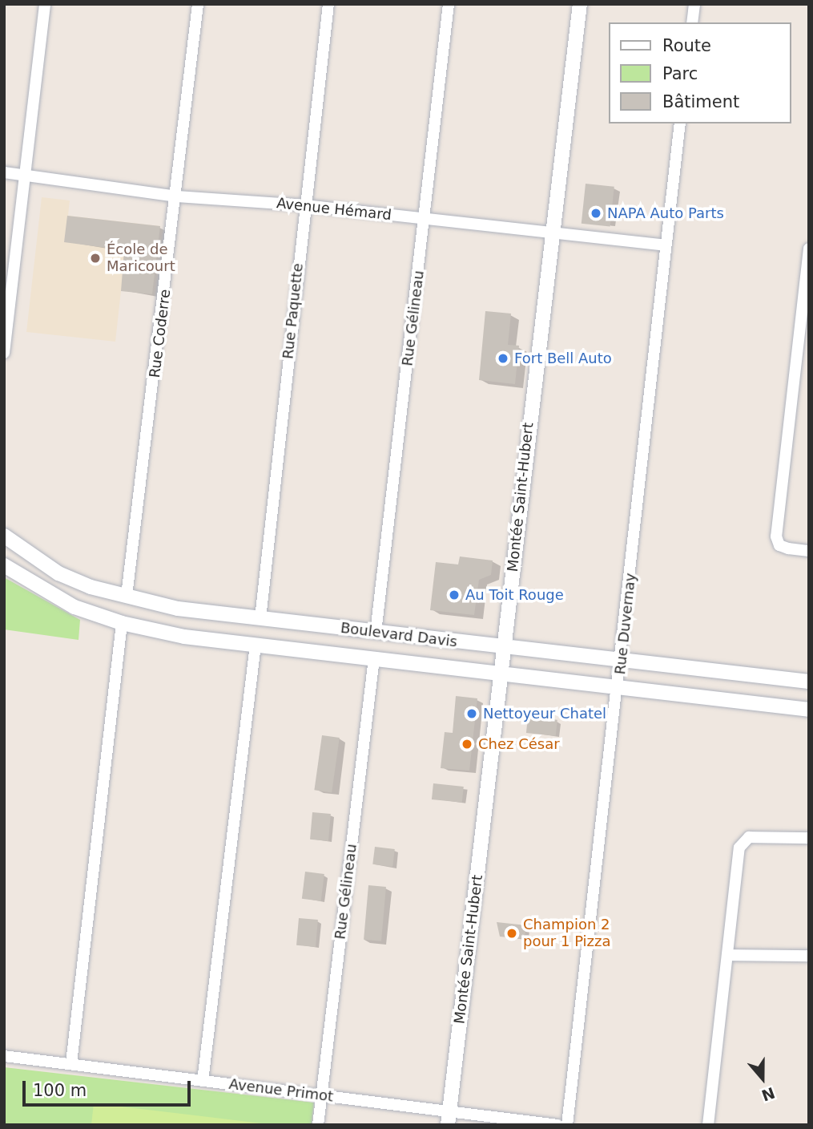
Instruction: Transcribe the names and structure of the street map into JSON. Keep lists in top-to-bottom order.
{
  "streets": {
    "street": [
      "Avenue Hémard",
      "Rue Paquette",
      "Rue Gélineau",
      "Rue Coderre",
      "Montée Saint-Hubert",
      "Rue Duvernay",
      "Boulevard Davis",
      "Avenue Primot"
    ]
  },
  "crossings": [
    ["Avenue Hémard", "Rue Paquette"],
    ["Avenue Hémard", "Rue Gélineau"],
    ["Avenue Hémard", "Rue Coderre"],
    ["Avenue Hémard", "Montée Saint-Hubert"],
    ["Avenue Hémard", "Rue Duvernay"],
    ["Rue Paquette", "Boulevard Davis"],
    ["Rue Gélineau", "Boulevard Davis"],
    ["Rue Gélineau", "Avenue Primot"],
    ["Rue Coderre", "Boulevard Davis"],
    ["Montée Saint-Hubert", "Boulevard Davis"],
    ["Montée Saint-Hubert", "Avenue Primot"],
    ["Rue Duvernay", "Boulevard Davis"]
  ],
  "places": [
    "NAPA Auto Parts",
    "École de Maricourt",
    "Fort Bell Auto",
    "Au Toit Rouge",
    "Nettoyeur Chatel",
    "Chez César",
    "Champion 2 pour 1 Pizza"
  ],
  "legend": ["Route", "Parc", "Bâtiment"],
  "scale_bar": "100 m",
  "north": "bottom"
}
